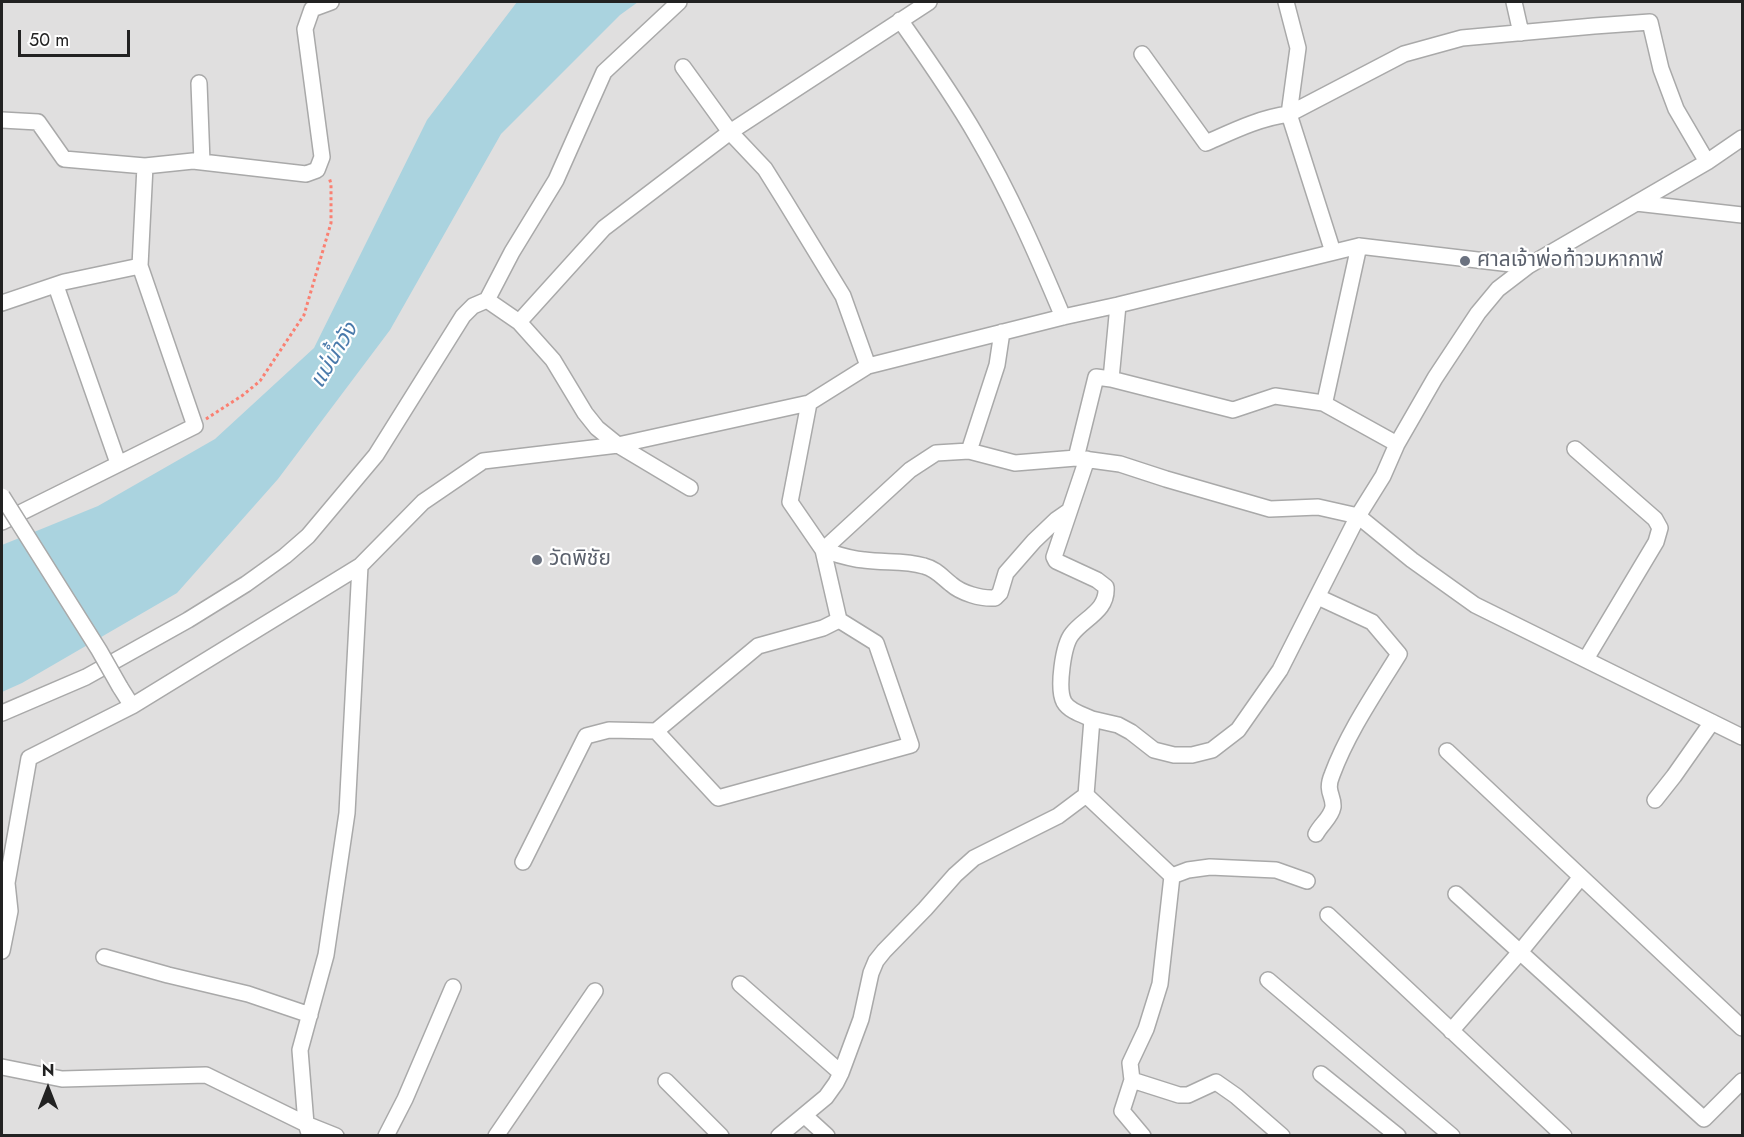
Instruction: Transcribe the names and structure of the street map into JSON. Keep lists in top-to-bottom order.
{
  "water": ["แม่น้ำวัง"],
  "places": ["ศาลเจ้าพ่อท้าวมหากาฬ", "วัดพิชัย"],
  "scale_bar": "50 m",
  "north": "top"
}
